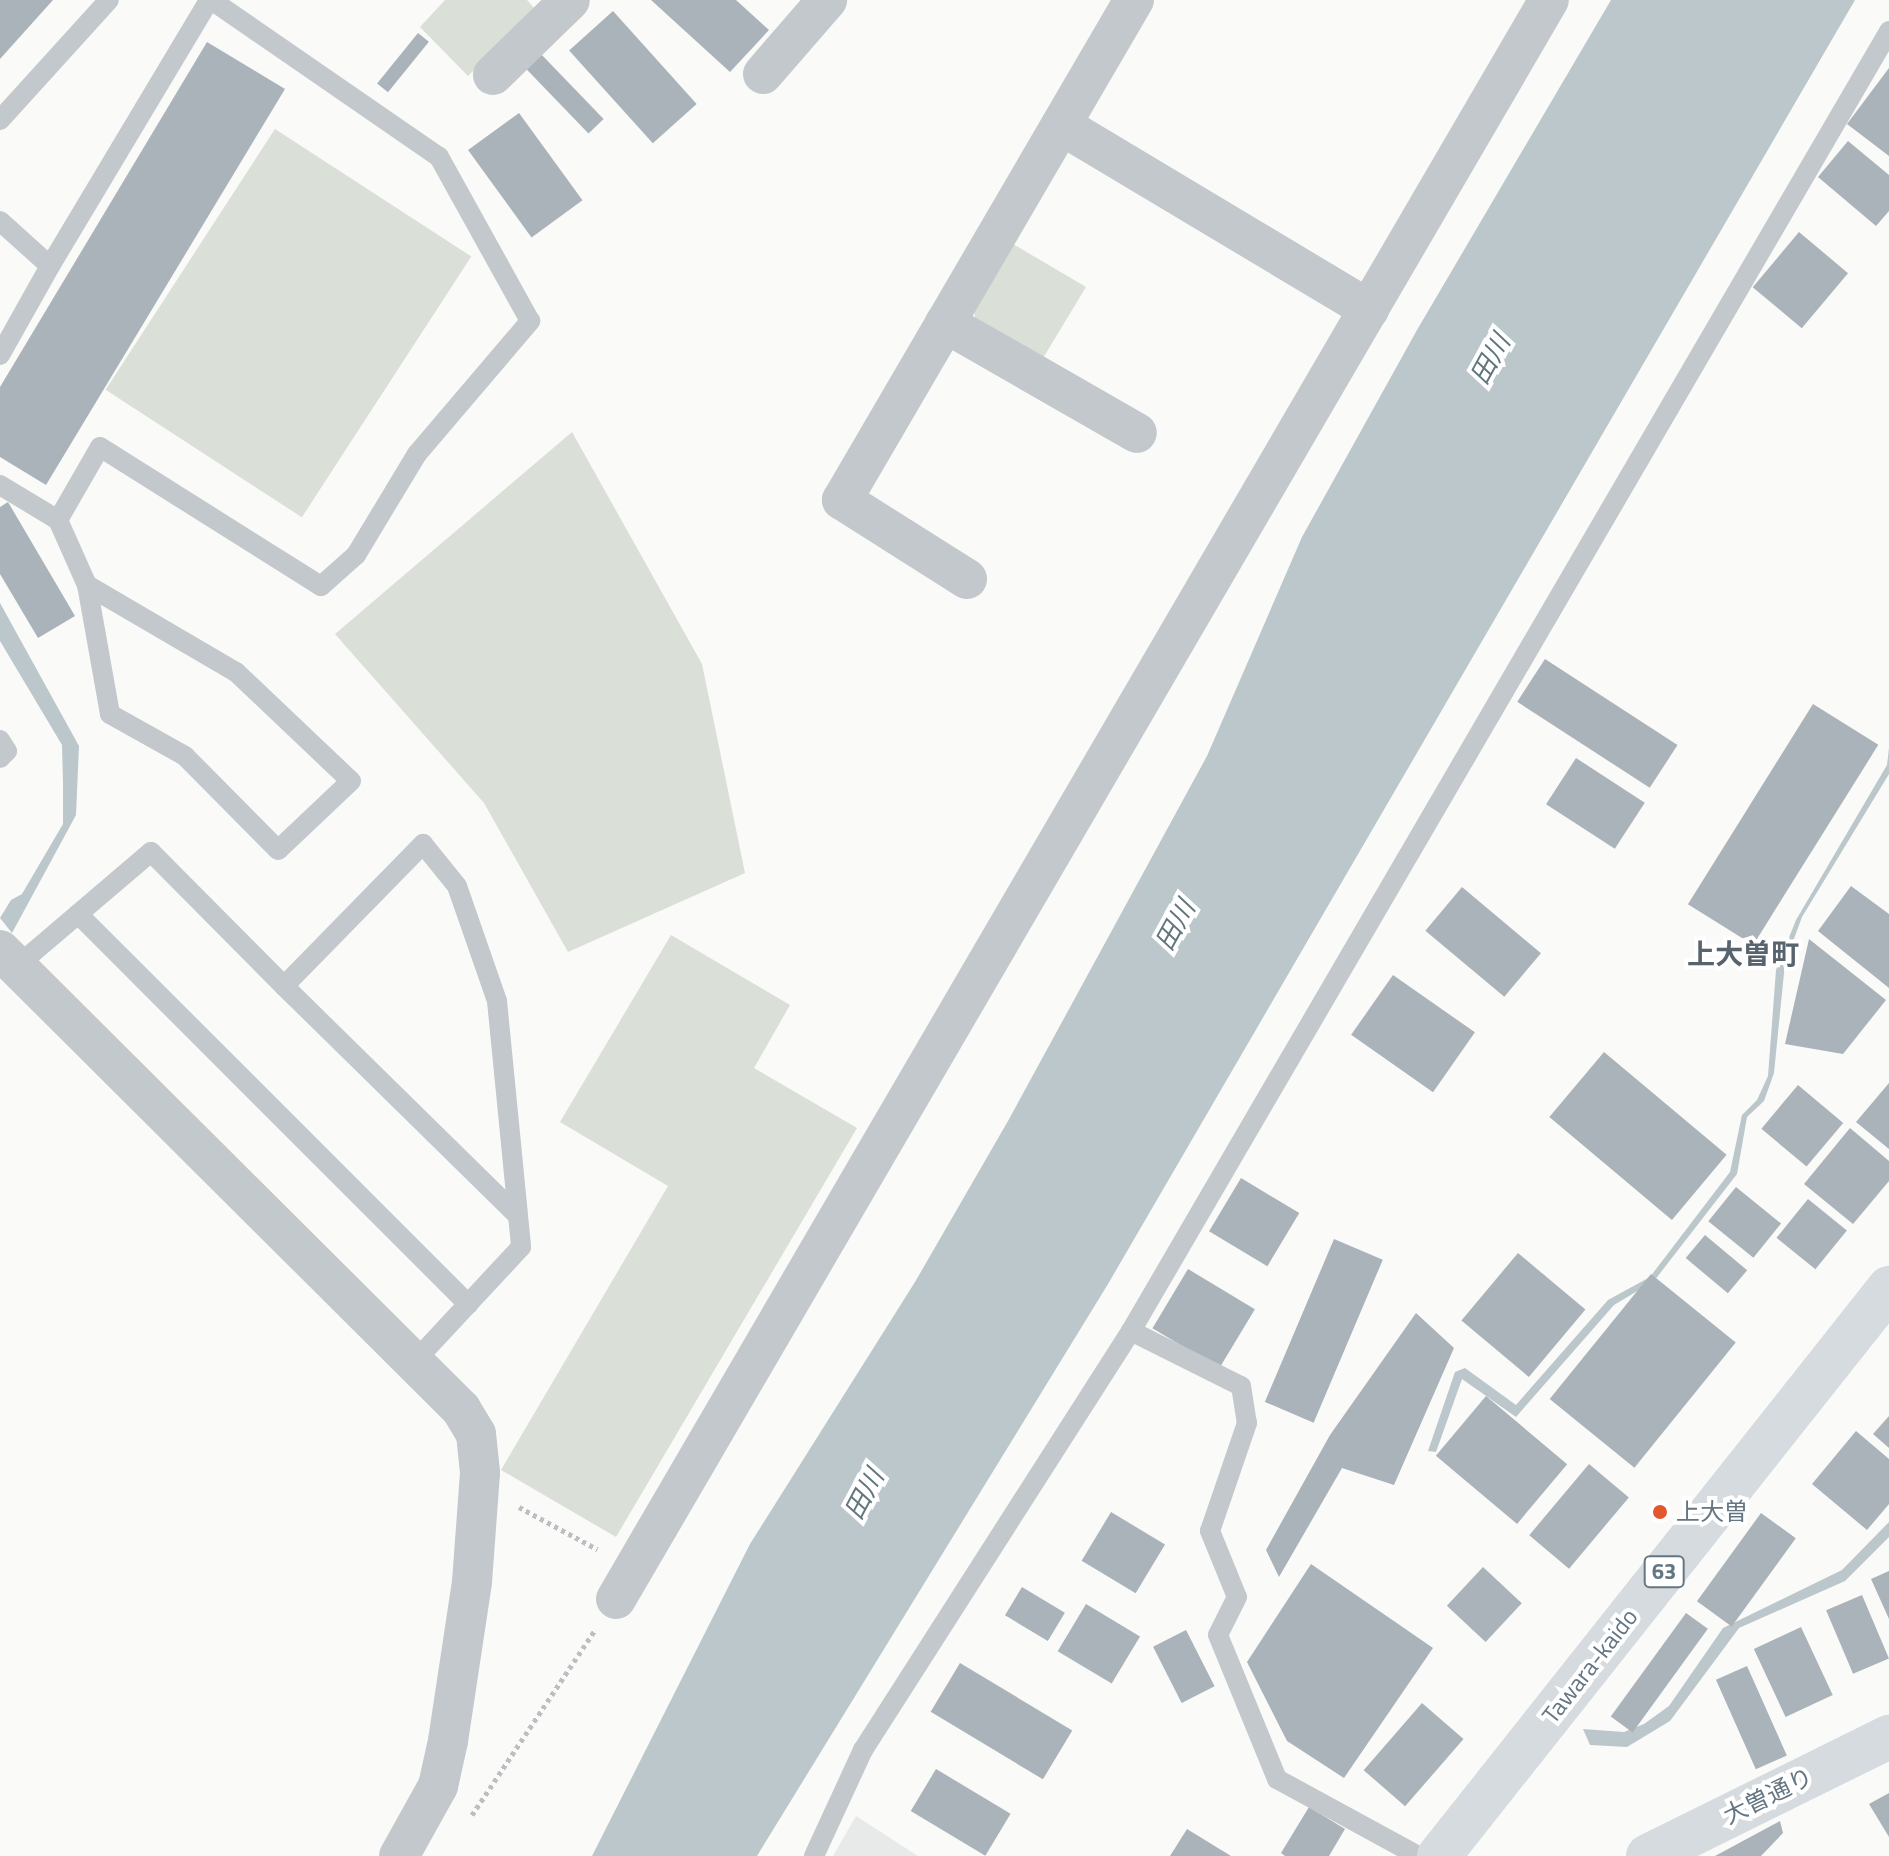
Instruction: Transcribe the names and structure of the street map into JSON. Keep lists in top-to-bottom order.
{
  "streets": {
    "main road": ["63", "Tawara-kaido", "大曽通り"]
  },
  "districts": ["上大曽町"],
  "water": ["田川"],
  "places": ["上大曽"]
}
